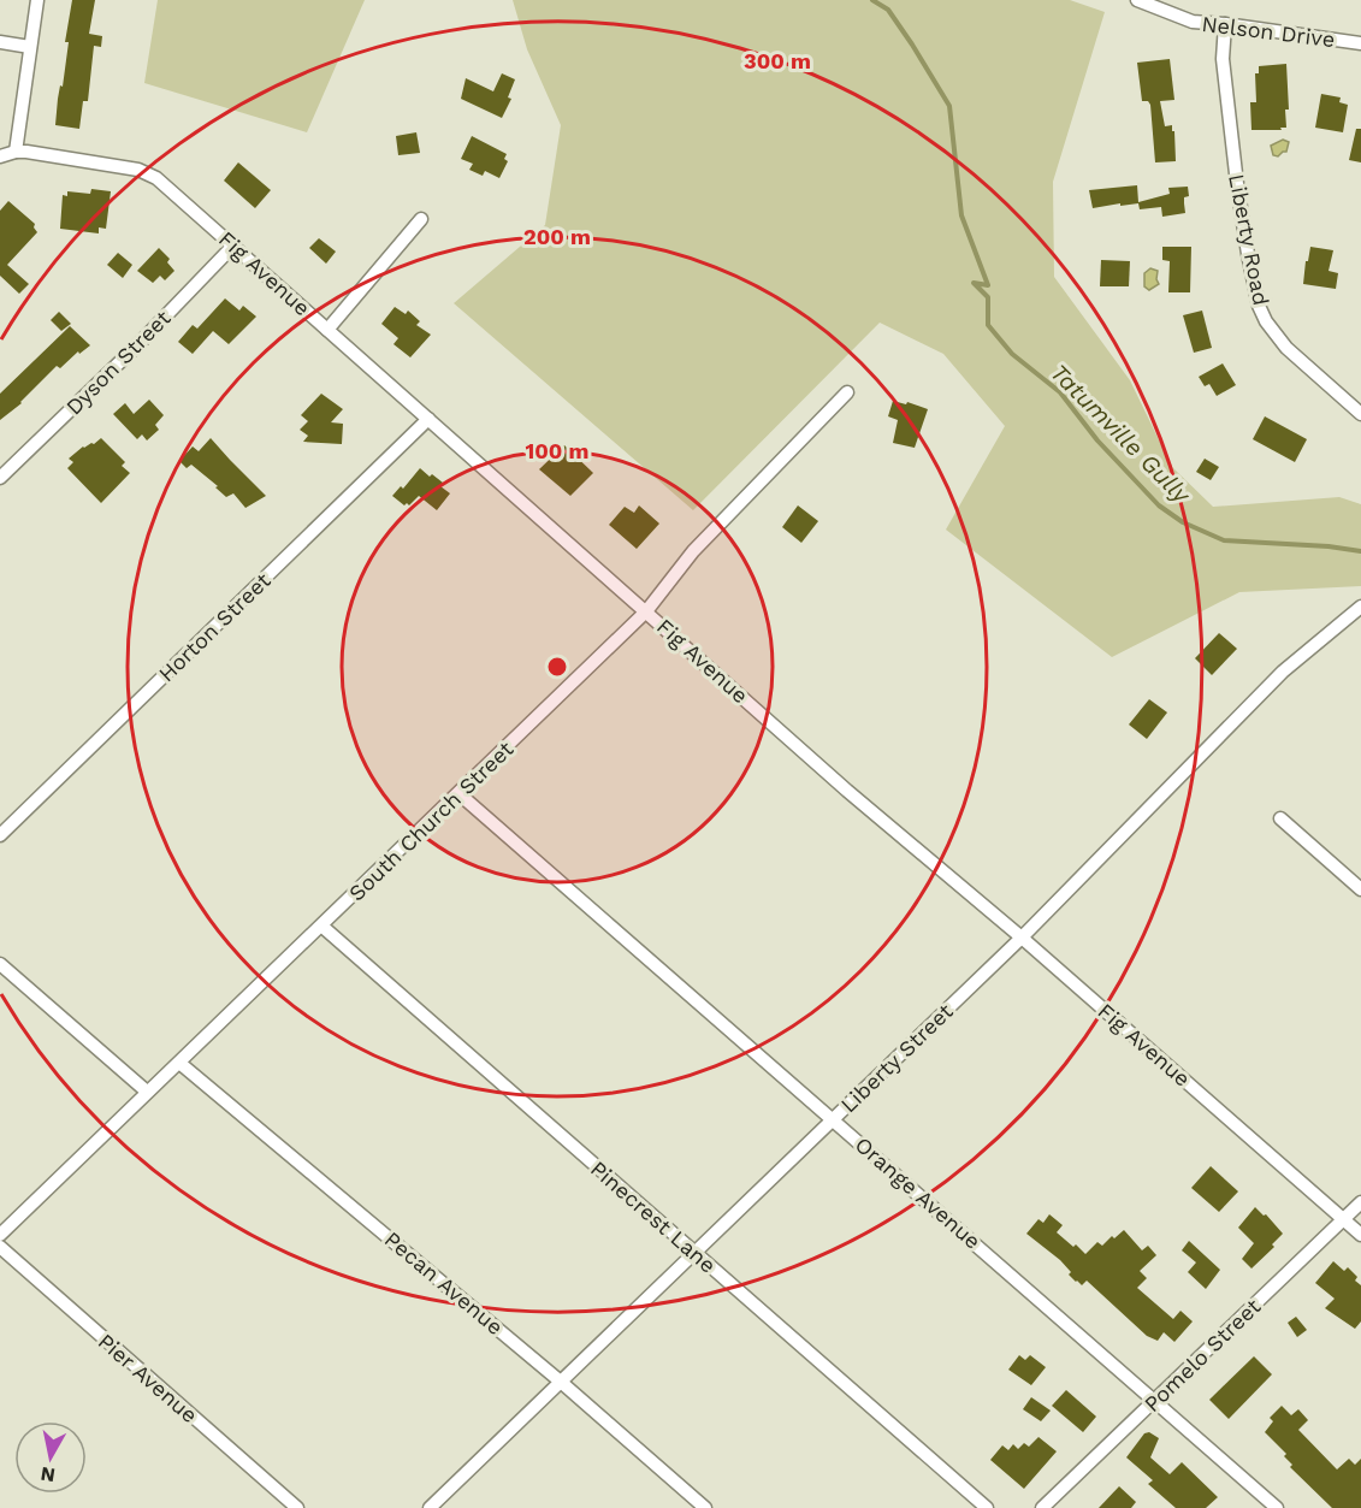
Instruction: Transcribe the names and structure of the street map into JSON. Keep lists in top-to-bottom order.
{
  "streets": {
    "street": [
      "Nelson Drive",
      "Liberty Road",
      "Fig Avenue",
      "Dyson Street",
      "Horton Street",
      "South Church Street",
      "Liberty Street",
      "Orange Avenue",
      "Pinecrest Lane",
      "Pecan Avenue",
      "Pomelo Street",
      "Pier Avenue"
    ]
  },
  "crossings": [
    ["Nelson Drive", "Liberty Road"],
    ["Fig Avenue", "Dyson Street"],
    ["Fig Avenue", "Horton Street"],
    ["Fig Avenue", "South Church Street"],
    ["Fig Avenue", "Liberty Street"],
    ["Fig Avenue", "Pomelo Street"],
    ["South Church Street", "Orange Avenue"],
    ["South Church Street", "Pinecrest Lane"],
    ["South Church Street", "Pecan Avenue"],
    ["Liberty Street", "Orange Avenue"],
    ["Liberty Street", "Pinecrest Lane"],
    ["Liberty Street", "Pecan Avenue"],
    ["Orange Avenue", "Pomelo Street"]
  ],
  "water": ["Tatumville Gully"],
  "north": "bottom",
  "rings": ["300 m", "200 m", "100 m"]
}
